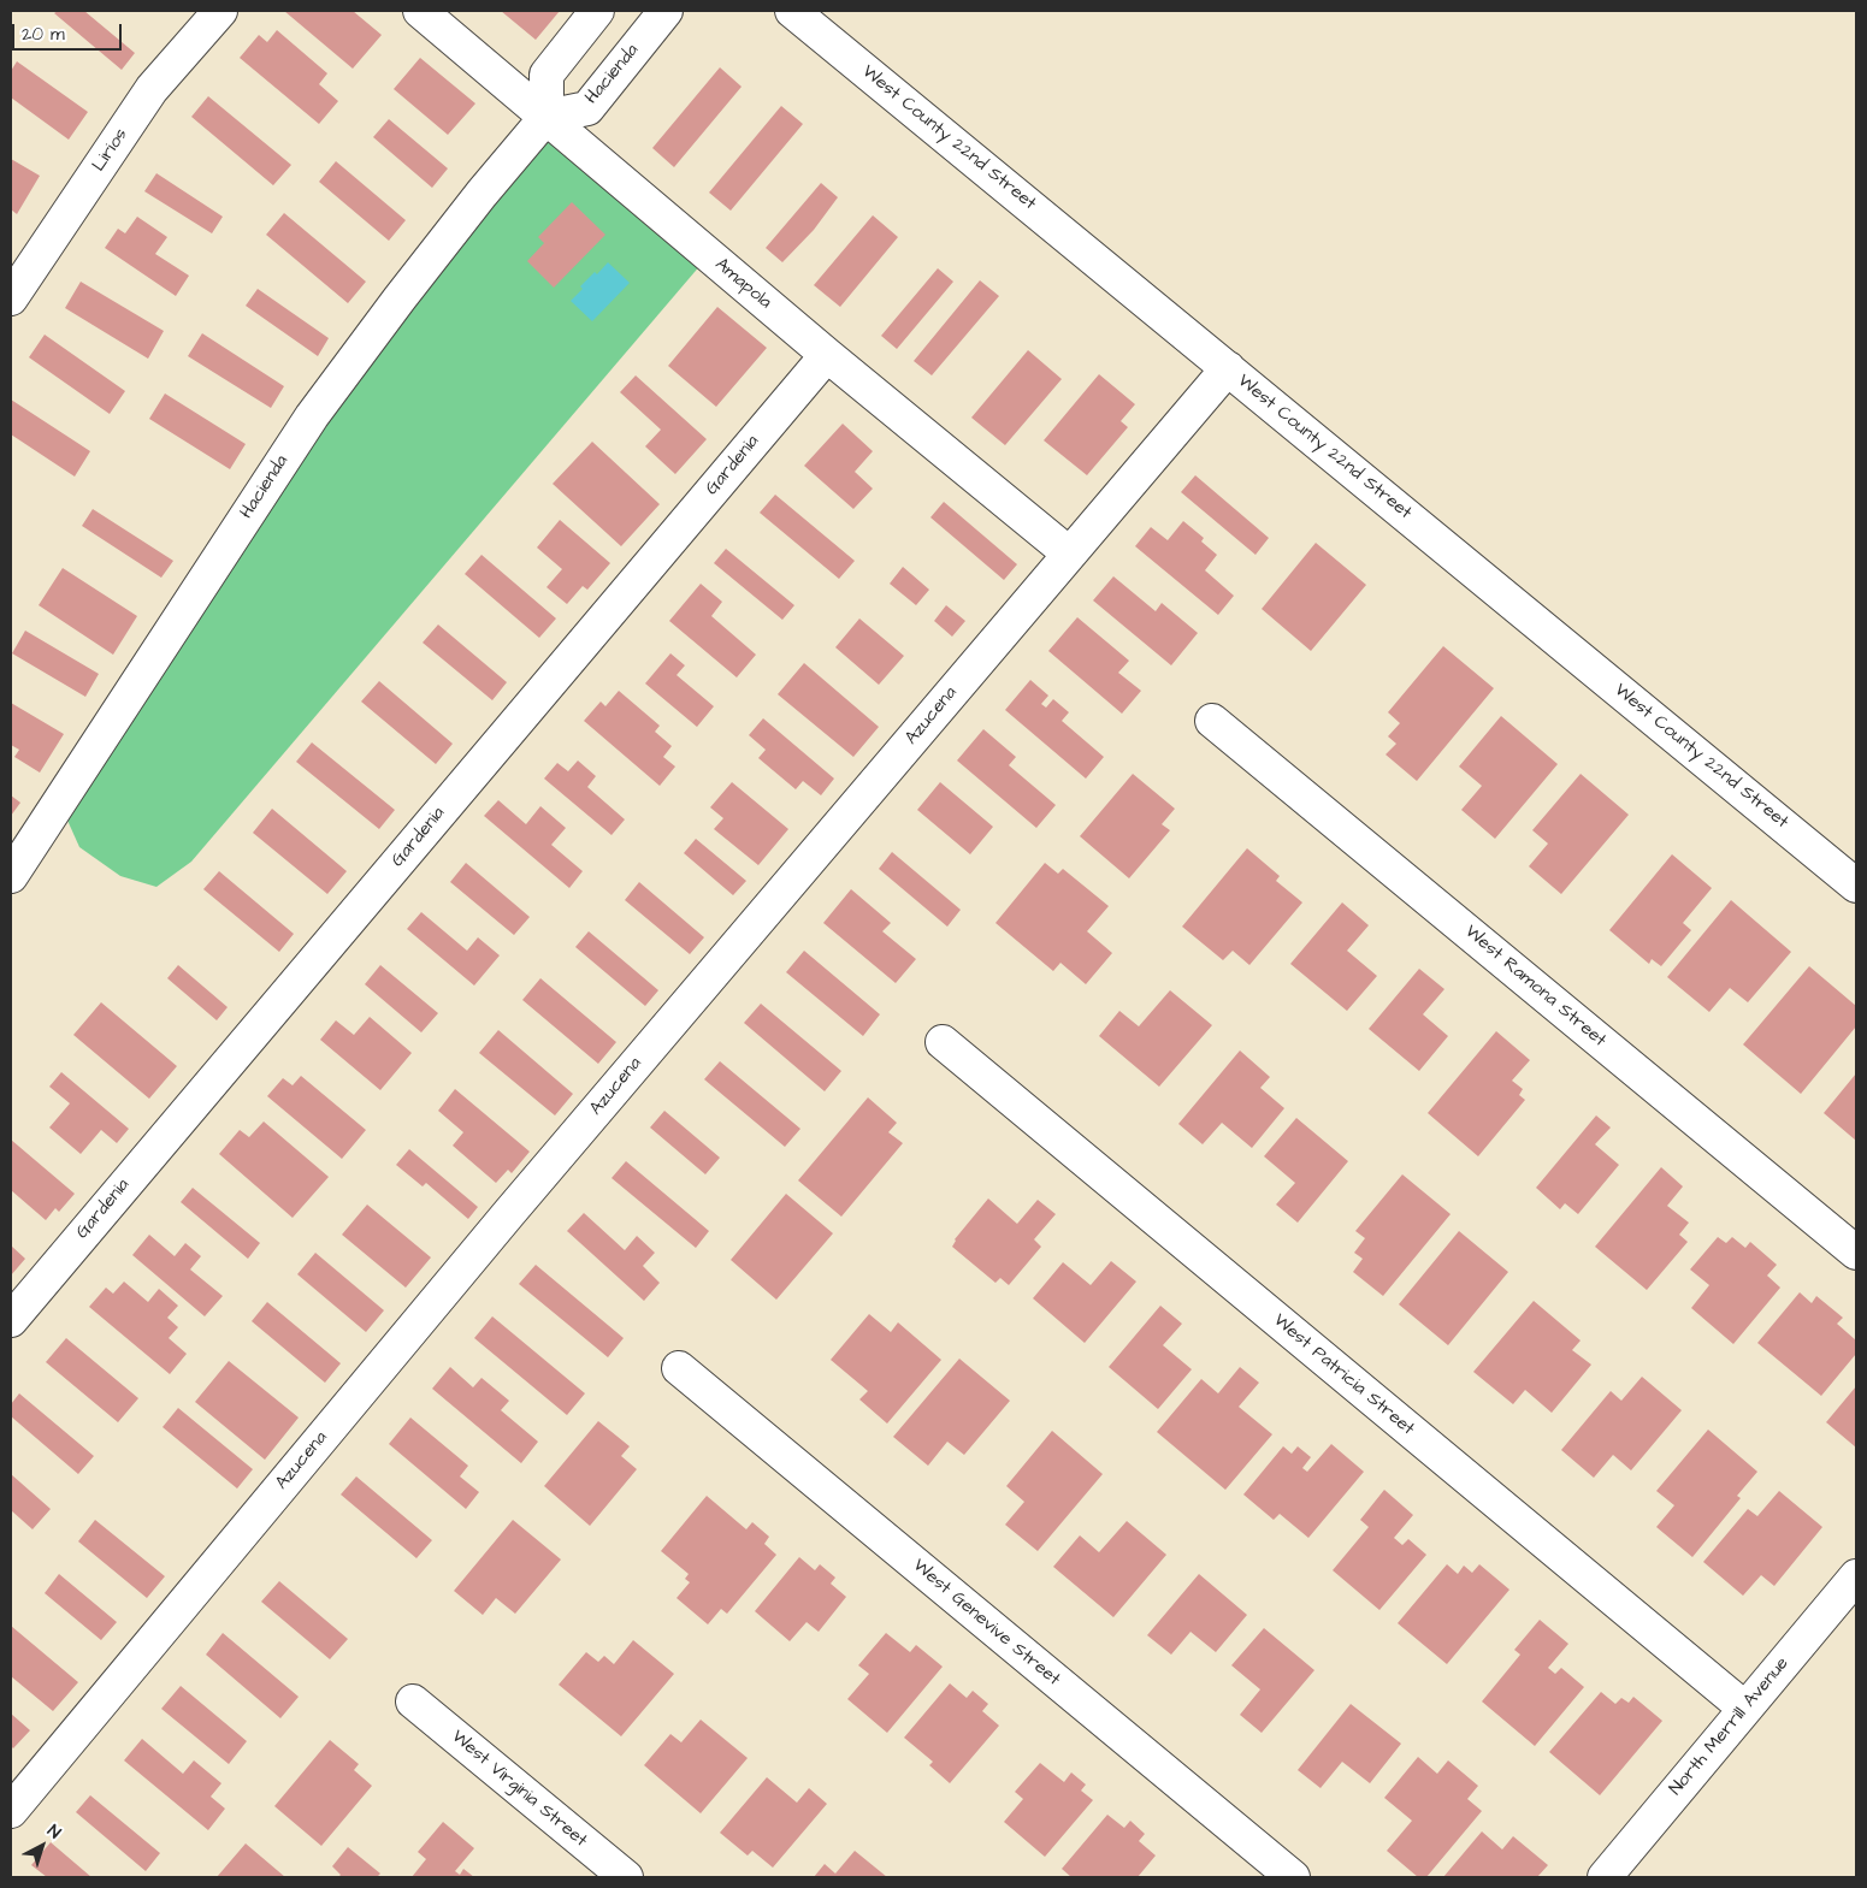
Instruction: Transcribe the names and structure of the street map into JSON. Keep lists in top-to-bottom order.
{
  "streets": {
    "street": [
      "Hacienda",
      "West County 22nd Street",
      "Lirios",
      "Amapola",
      "Gardenia",
      "Azucena",
      "West Ramona Street",
      "West Patricia Street",
      "West Genevive Street",
      "North Merrill Avenue",
      "West Virginia Street"
    ]
  },
  "crossings": [
    ["Hacienda", "Amapola"],
    ["West County 22nd Street", "Azucena"],
    ["Amapola", "Gardenia"],
    ["Amapola", "Azucena"],
    ["West Patricia Street", "North Merrill Avenue"]
  ],
  "scale_bar": "20 m",
  "north": "top right"
}
